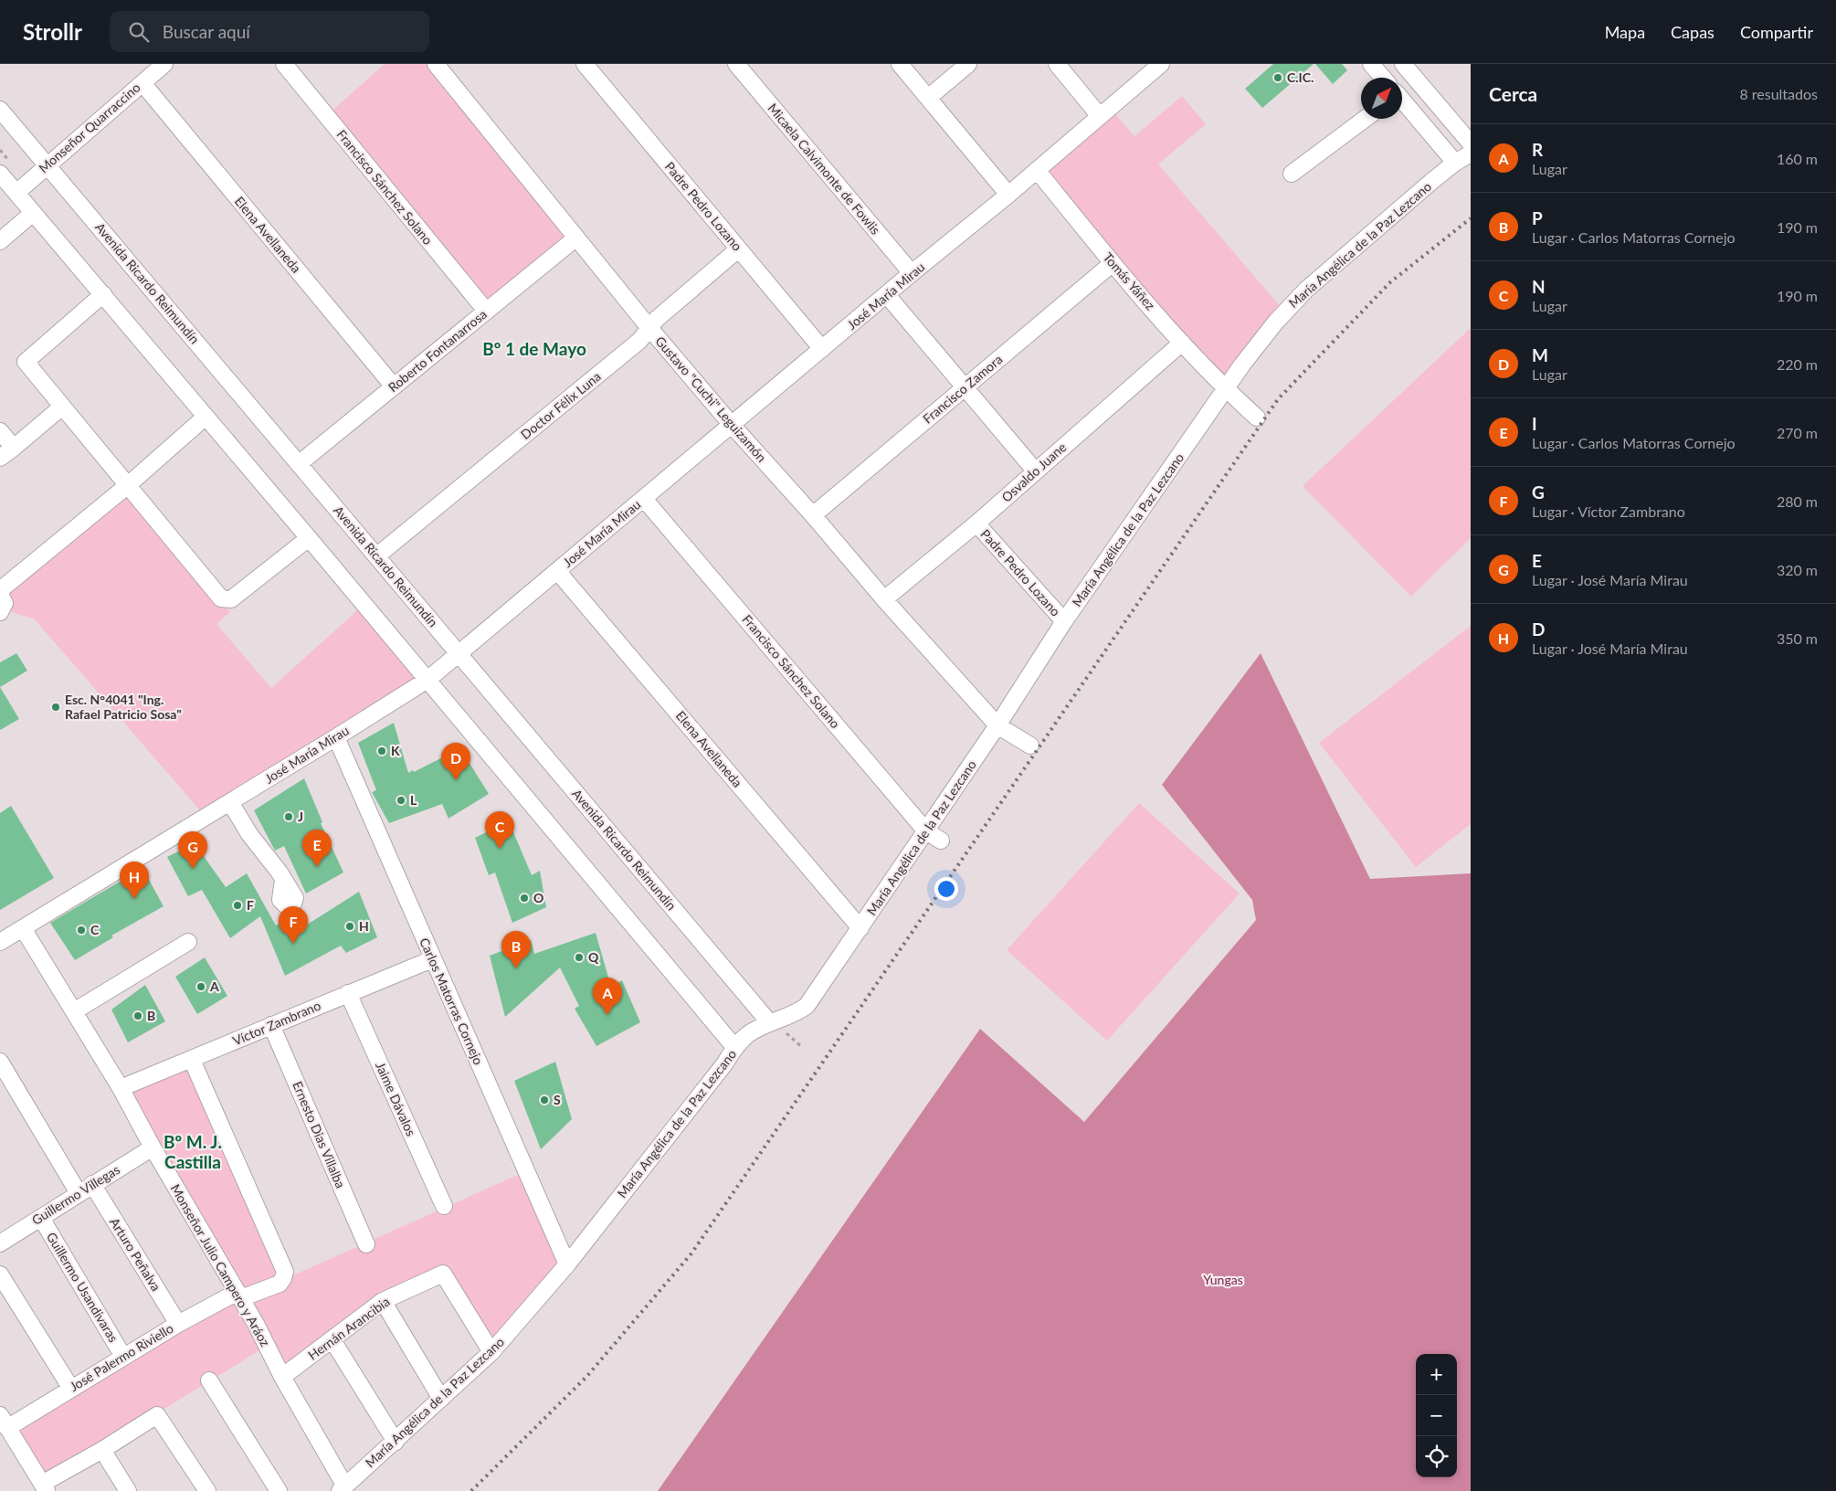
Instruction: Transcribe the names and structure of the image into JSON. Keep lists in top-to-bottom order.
{
  "streets": {
    "street": [
      "Monseñor Quarraccino",
      "Micaela Calvimonte de Fowlis",
      "Francisco Sánchez Solano",
      "Padre Pedro Lozano",
      "Elena Avellaneda",
      "María Angélica de la Paz Lezcano",
      "Tomás Yáñez",
      "Avenida Ricardo Reimundín",
      "José María Mirau",
      "Roberto Fontanarrosa",
      "Francisco Zamora",
      "Gustavo \"Cuchi\" Leguizamón",
      "Doctor Félix Luna",
      "Osvaldo Juane",
      "Carlos Matorras Cornejo",
      "Víctor Zambrano",
      "Jaime Dávalos",
      "Ernesto Dias Villalba",
      "Guillermo Villegas",
      "Arturo Peñalva",
      "Monseñor Julio Campero y Aráoz",
      "Guillermo Usandivaras",
      "Hernán Arancibia",
      "José Palermo Riviello"
    ]
  },
  "crossings": [
    ["Monseñor Quarraccino", "Elena Avellaneda"],
    ["Monseñor Quarraccino", "Avenida Ricardo Reimundín"],
    ["Micaela Calvimonte de Fowlis", "José María Mirau"],
    ["Francisco Sánchez Solano", "María Angélica de la Paz Lezcano"],
    ["Francisco Sánchez Solano", "José María Mirau"],
    ["Francisco Sánchez Solano", "Roberto Fontanarrosa"],
    ["Padre Pedro Lozano", "María Angélica de la Paz Lezcano"],
    ["Padre Pedro Lozano", "José María Mirau"],
    ["Padre Pedro Lozano", "Doctor Félix Luna"],
    ["Padre Pedro Lozano", "Osvaldo Juane"],
    ["Elena Avellaneda", "María Angélica de la Paz Lezcano"],
    ["Elena Avellaneda", "José María Mirau"],
    ["Elena Avellaneda", "Roberto Fontanarrosa"],
    ["María Angélica de la Paz Lezcano", "Tomás Yáñez"],
    ["María Angélica de la Paz Lezcano", "Avenida Ricardo Reimundín"],
    ["María Angélica de la Paz Lezcano", "Gustavo \"Cuchi\" Leguizamón"],
    ["María Angélica de la Paz Lezcano", "Carlos Matorras Cornejo"],
    ["María Angélica de la Paz Lezcano", "Monseñor Julio Campero y Aráoz"],
    ["María Angélica de la Paz Lezcano", "Hernán Arancibia"],
    ["Tomás Yáñez", "José María Mirau"],
    ["Tomás Yáñez", "Francisco Zamora"],
    ["Tomás Yáñez", "Osvaldo Juane"],
    ["Avenida Ricardo Reimundín", "José María Mirau"],
    ["Avenida Ricardo Reimundín", "Roberto Fontanarrosa"],
    ["Avenida Ricardo Reimundín", "Doctor Félix Luna"],
    ["José María Mirau", "Gustavo \"Cuchi\" Leguizamón"],
    ["José María Mirau", "Carlos Matorras Cornejo"],
    ["José María Mirau", "Monseñor Julio Campero y Aráoz"],
    ["Roberto Fontanarrosa", "Gustavo \"Cuchi\" Leguizamón"],
    ["Francisco Zamora", "Gustavo \"Cuchi\" Leguizamón"],
    ["Gustavo \"Cuchi\" Leguizamón", "Doctor Félix Luna"],
    ["Gustavo \"Cuchi\" Leguizamón", "Osvaldo Juane"],
    ["Carlos Matorras Cornejo", "Víctor Zambrano"],
    ["Víctor Zambrano", "Jaime Dávalos"],
    ["Víctor Zambrano", "Ernesto Dias Villalba"],
    ["Víctor Zambrano", "Monseñor Julio Campero y Aráoz"],
    ["Víctor Zambrano", "José Palermo Riviello"],
    ["Guillermo Villegas", "Arturo Peñalva"],
    ["Guillermo Villegas", "Monseñor Julio Campero y Aráoz"],
    ["Guillermo Villegas", "Guillermo Usandivaras"],
    ["Arturo Peñalva", "José Palermo Riviello"],
    ["Monseñor Julio Campero y Aráoz", "Hernán Arancibia"],
    ["Monseñor Julio Campero y Aráoz", "José Palermo Riviello"],
    ["Guillermo Usandivaras", "José Palermo Riviello"]
  ],
  "districts": ["Bº 1 de Mayo", "Bº M. J. Castilla"],
  "parks": ["Yungas"],
  "places": [
    "C.IC.",
    "Esc. N°4041 \"Ing. Rafael Patricio Sosa\"",
    "K",
    "L",
    "J",
    "O",
    "F",
    "H",
    "C",
    "Q",
    "A",
    "B",
    "S"
  ],
  "north": "top right",
  "page": {
    "header": "Strollr",
    "search": "Buscar aquí",
    "nav": ["Mapa", "Capas", "Compartir"],
    "heading": ["Cerca", "8 resultados"],
    "list": [
      {
        "mark": "A",
        "name": "R",
        "note": "Lugar",
        "value": "160 m"
      },
      {
        "mark": "B",
        "name": "P",
        "note": "Lugar · Carlos Matorras Cornejo",
        "value": "190 m"
      },
      {
        "mark": "C",
        "name": "N",
        "note": "Lugar",
        "value": "190 m"
      },
      {
        "mark": "D",
        "name": "M",
        "note": "Lugar",
        "value": "220 m"
      },
      {
        "mark": "E",
        "name": "I",
        "note": "Lugar · Carlos Matorras Cornejo",
        "value": "270 m"
      },
      {
        "mark": "F",
        "name": "G",
        "note": "Lugar · Víctor Zambrano",
        "value": "280 m"
      },
      {
        "mark": "G",
        "name": "E",
        "note": "Lugar · José María Mirau",
        "value": "320 m"
      },
      {
        "mark": "H",
        "name": "D",
        "note": "Lugar · José María Mirau",
        "value": "350 m"
      }
    ],
    "pins": [
      "D",
      "C",
      "E",
      "G",
      "H",
      "F",
      "B",
      "A"
    ],
    "map_buttons": ["+", "−"]
  }
}
